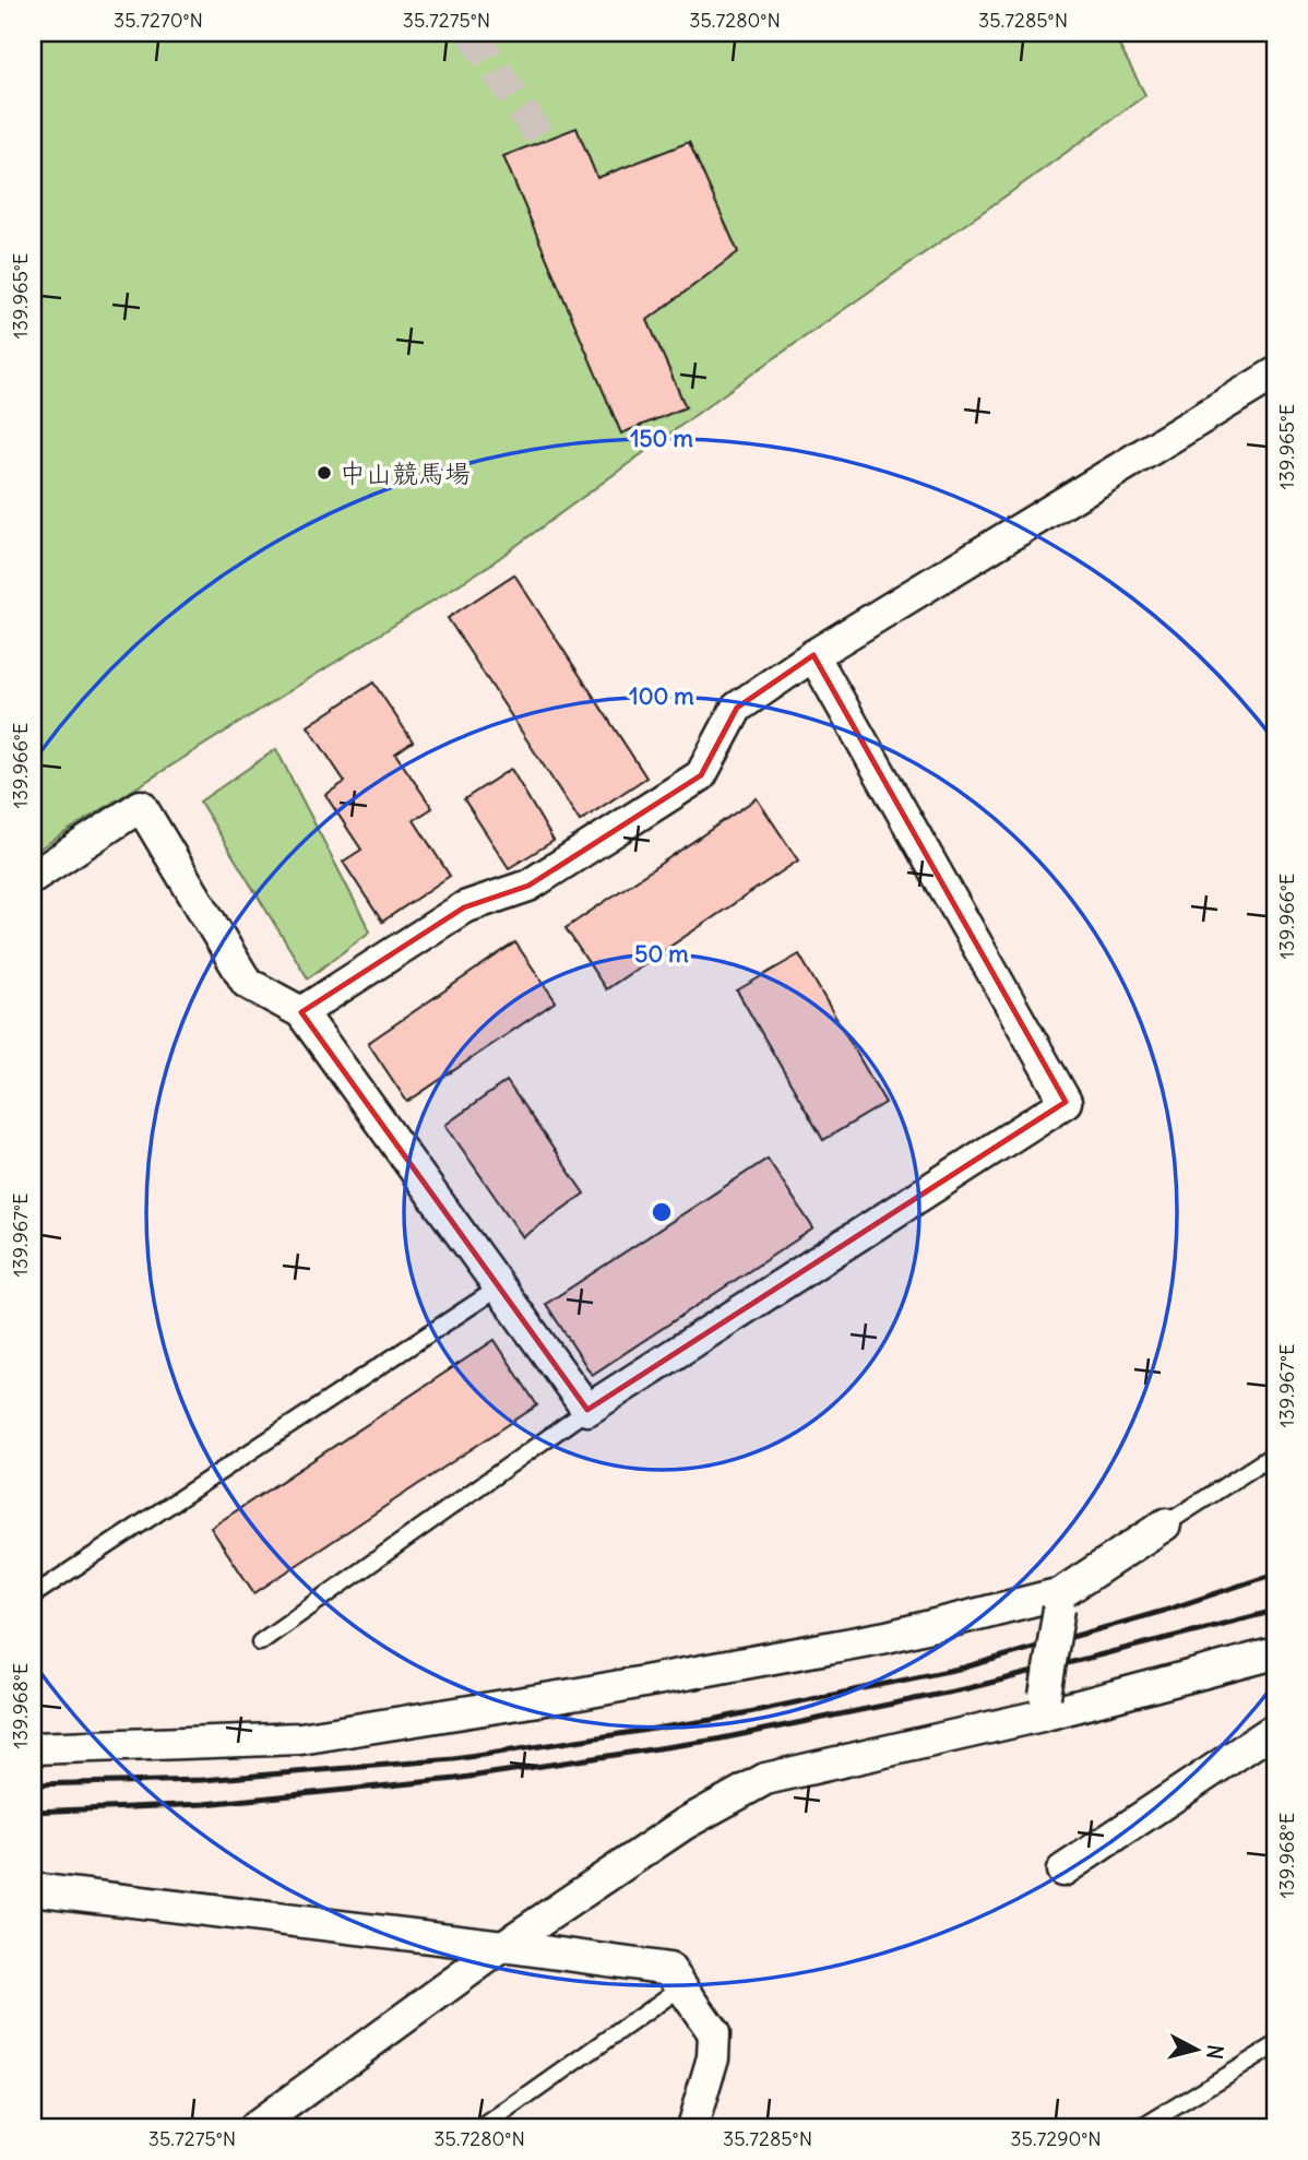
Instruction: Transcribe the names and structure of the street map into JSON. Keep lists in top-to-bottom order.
{
  "places": ["中山競馬場"],
  "north": "right",
  "coordinates": [
    "35.7270°N",
    "35.7275°N",
    "35.7280°N",
    "35.7285°N",
    "139.965°E",
    "139.966°E",
    "139.967°E",
    "139.968°E",
    "35.7290°N"
  ],
  "rings": ["150 m", "100 m", "50 m"]
}
